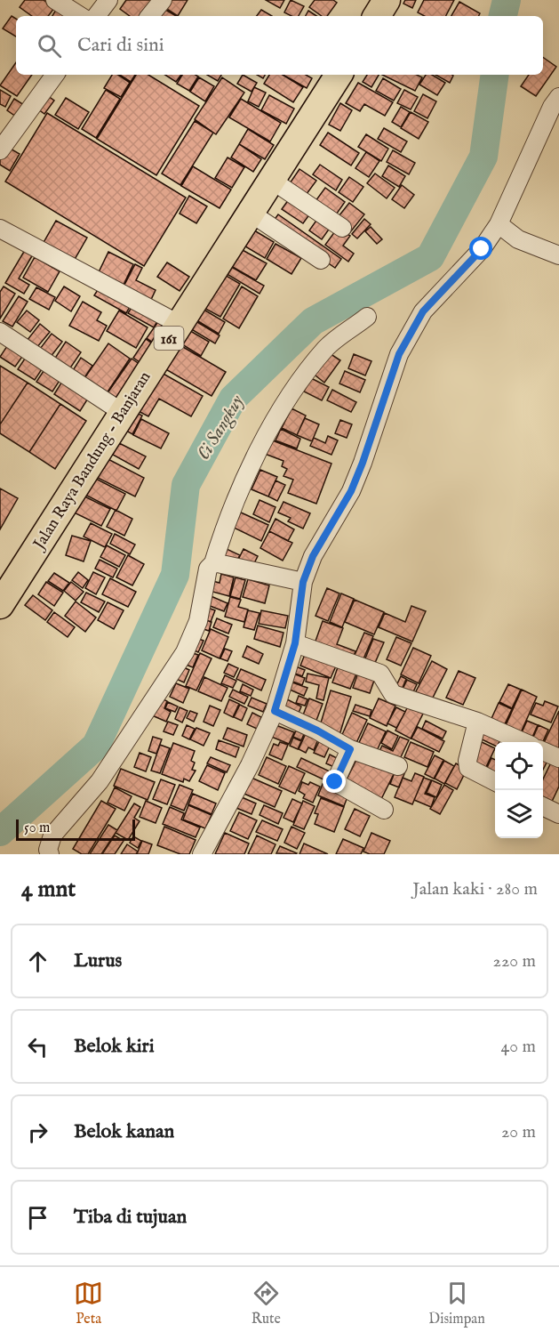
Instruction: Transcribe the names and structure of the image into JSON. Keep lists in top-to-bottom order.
{
  "streets": {
    "main road": ["161", "Jalan Raya Bandung - Banjaran"]
  },
  "water": ["Ci Sangkuy"],
  "scale_bar": "50 m",
  "page": {
    "search": "Cari di sini",
    "scale": "50 m",
    "heading": ["4 mnt", "Jalan kaki · 280 m"],
    "list": [
      ["Lurus", "220 m"],
      ["Belok kiri", "40 m"],
      ["Belok kanan", "20 m"],
      "Tiba di tujuan"
    ],
    "nav": ["Peta", "Rute", "Disimpan"]
  }
}
